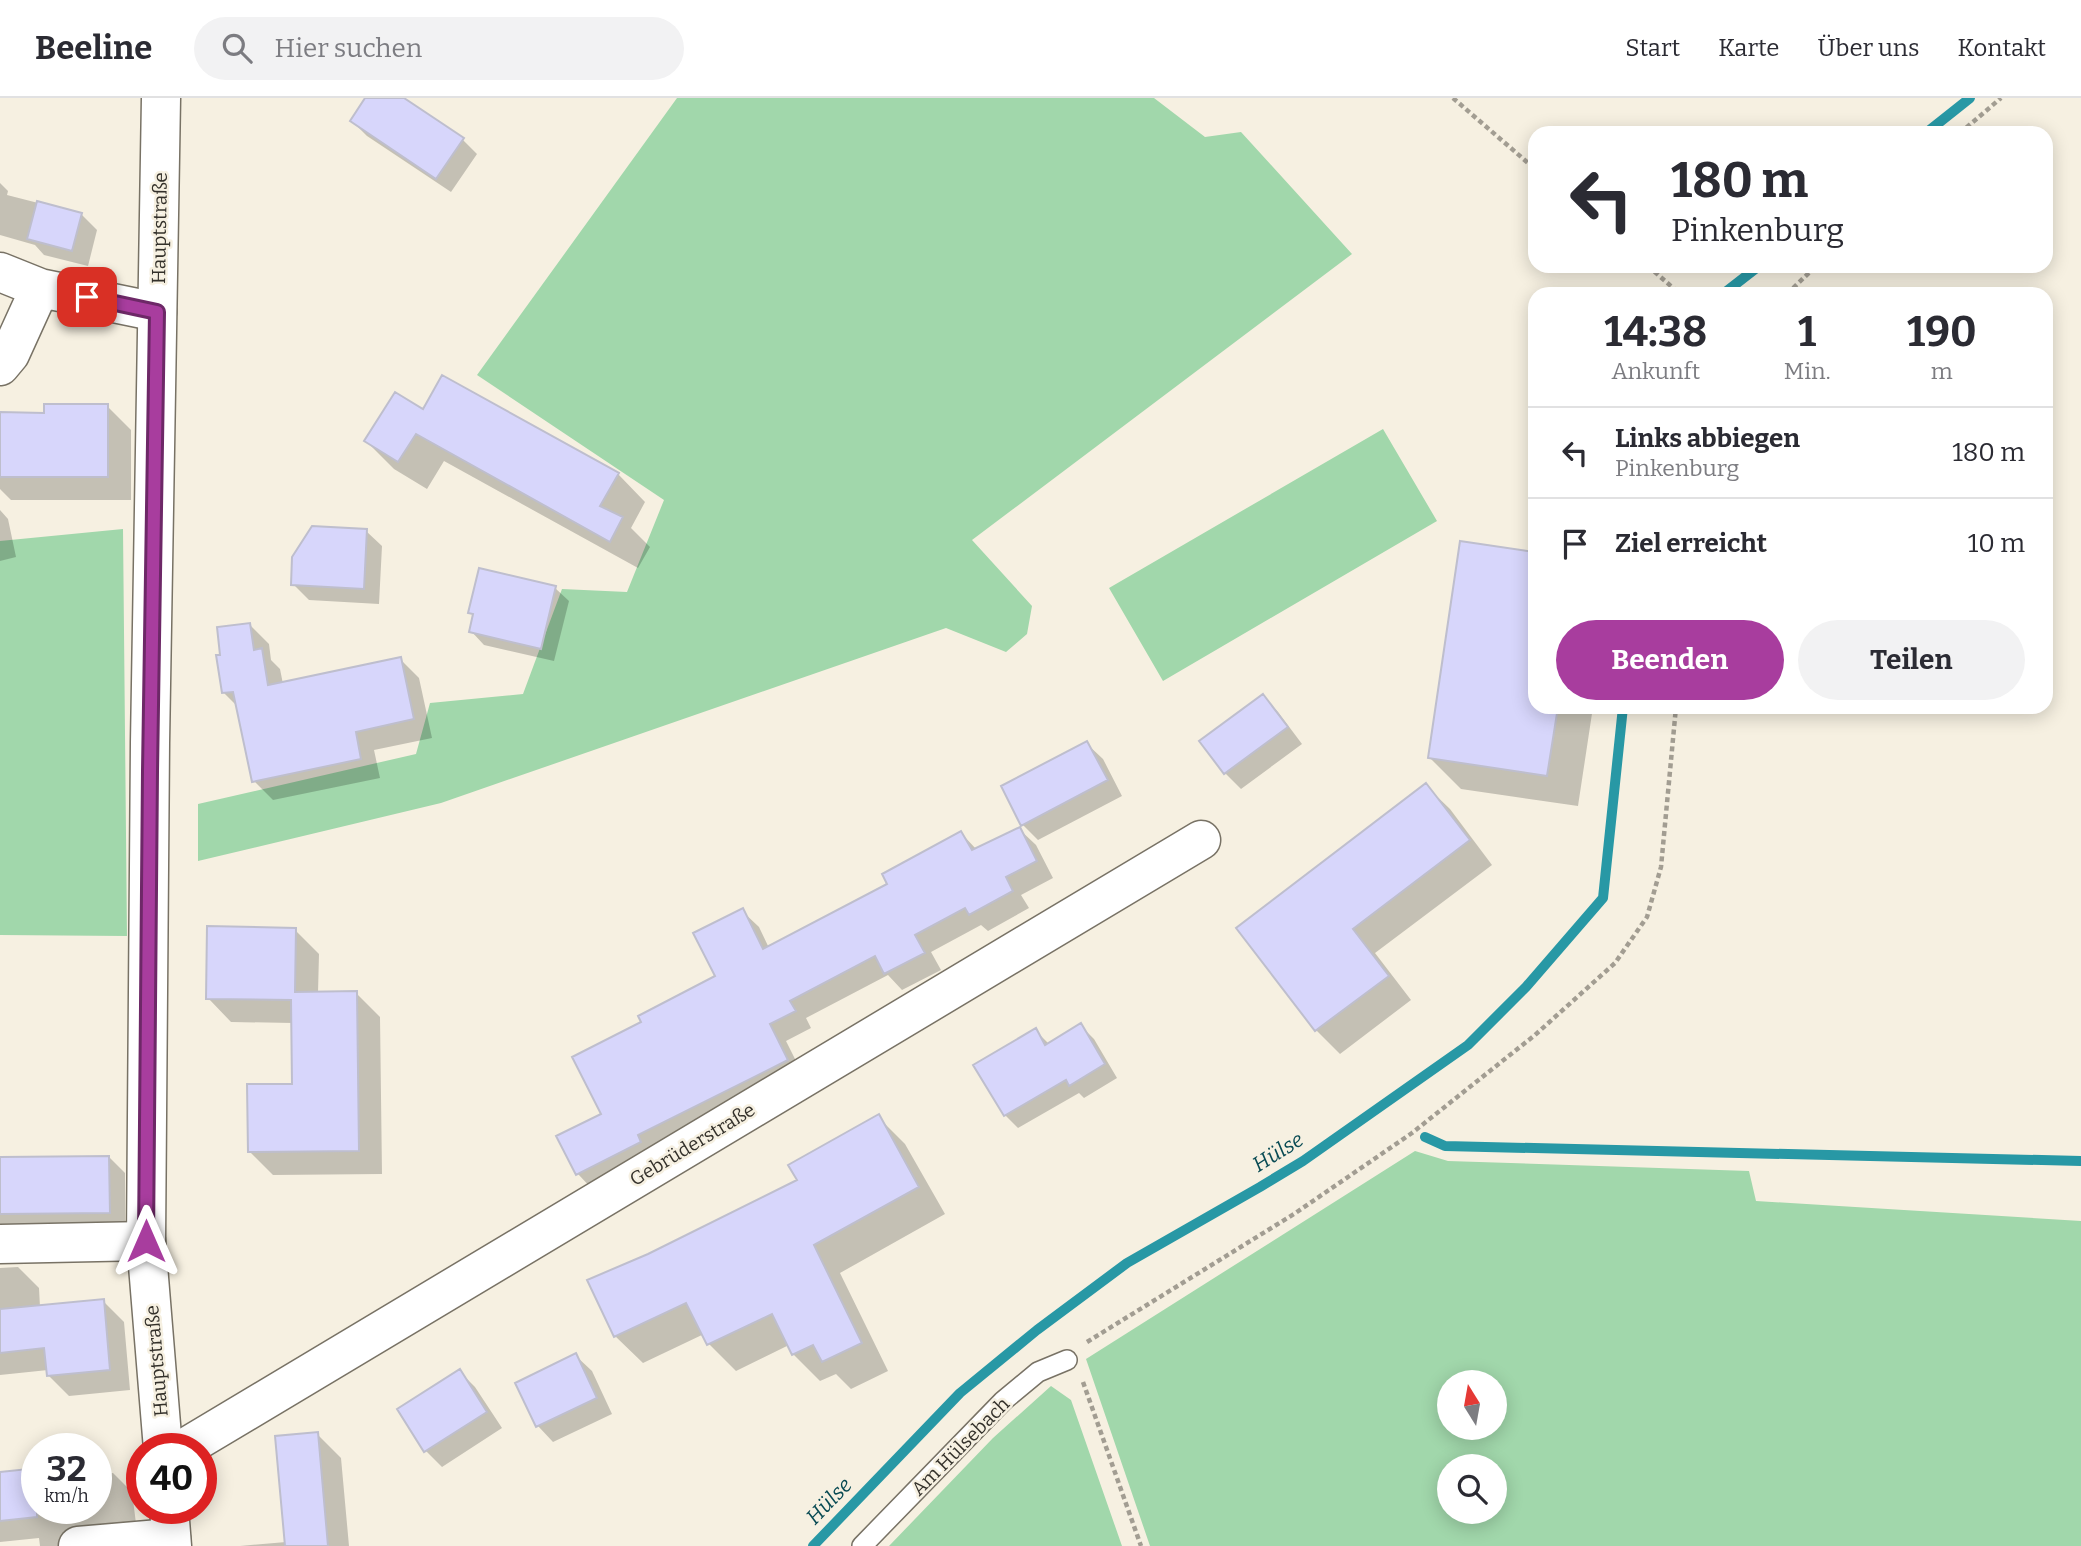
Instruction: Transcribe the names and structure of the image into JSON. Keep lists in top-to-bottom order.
{
  "streets": {
    "street": ["Hauptstraße", "Gebrüderstraße"],
    "lane": ["Am Hülsebach"]
  },
  "water": ["Hülse"],
  "north": "top",
  "page": {
    "header": "Beeline",
    "search": "Hier suchen",
    "nav": [
      "Start",
      "Karte",
      "Über uns",
      "Kontakt"
    ],
    "turn": ["180 m", "Pinkenburg"],
    "eta": [
      "14:38",
      "Ankunft",
      "1",
      "Min.",
      "190",
      "m"
    ],
    "list": [
      {
        "name": "Links abbiegen",
        "note": "Pinkenburg",
        "value": "180 m"
      },
      {
        "name": "Ziel erreicht",
        "value": "10 m"
      }
    ],
    "buttons": ["Beenden", "Teilen"],
    "speed": "32 km/h",
    "limit": "40"
  }
}
